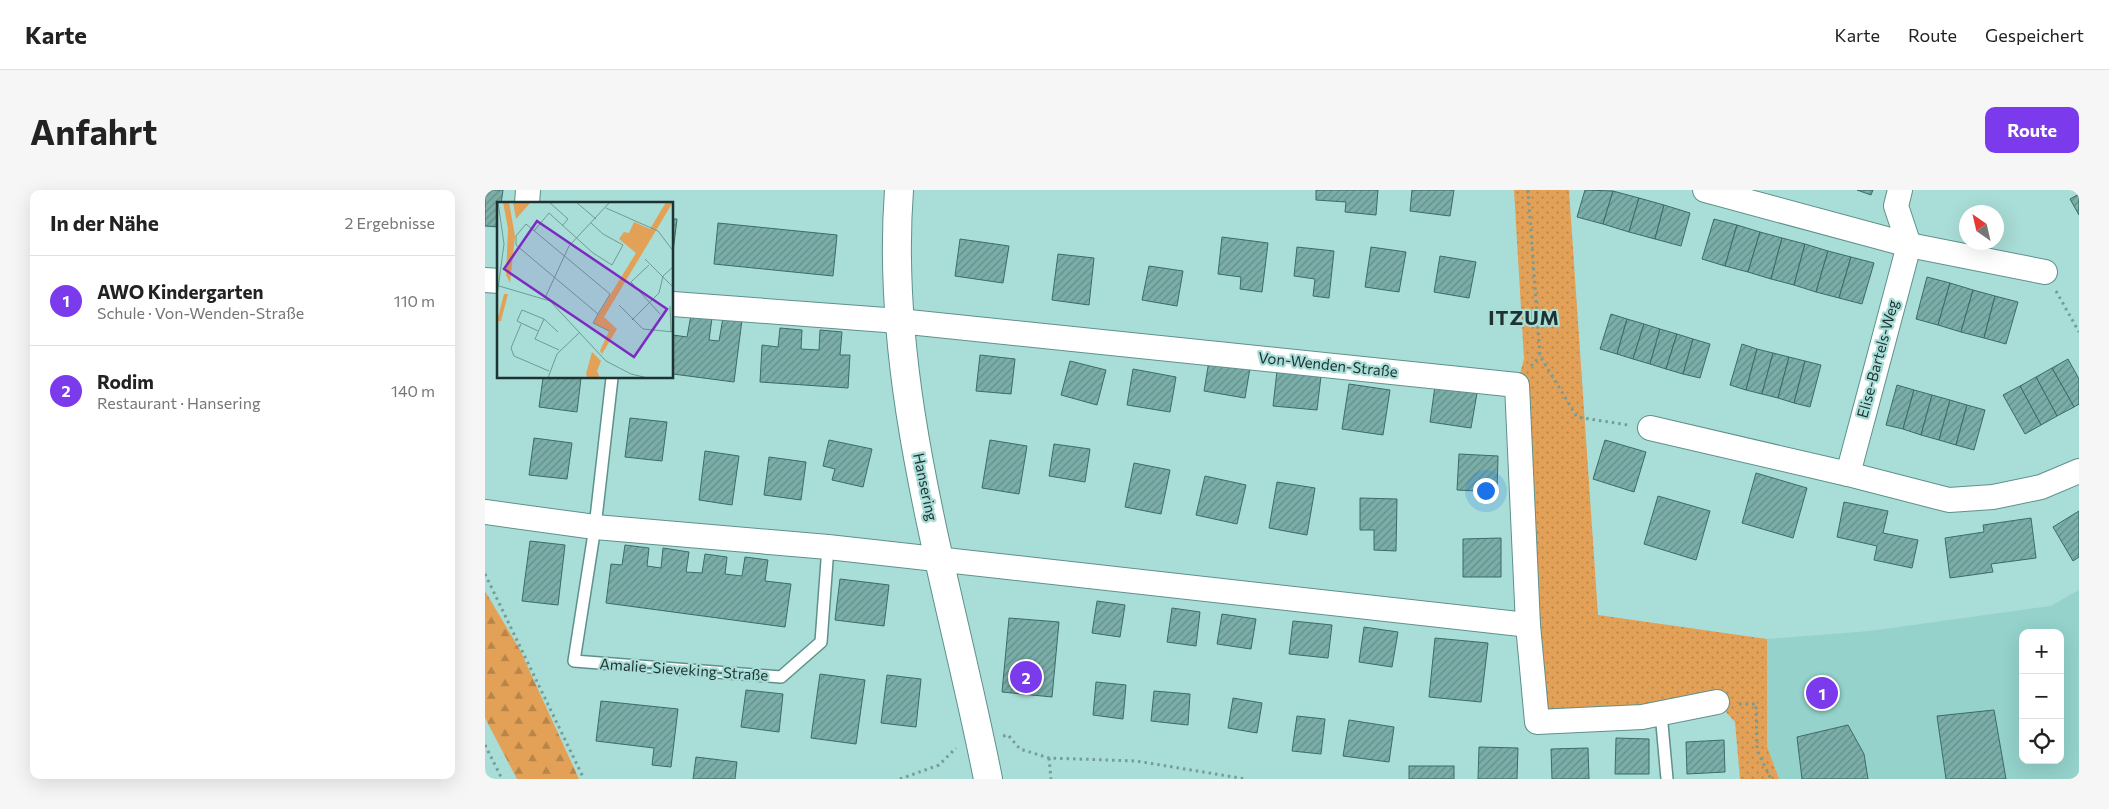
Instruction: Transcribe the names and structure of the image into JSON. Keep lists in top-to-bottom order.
{
  "streets": {
    "street": ["Elise-Bartels-Weg", "Von-Wenden-Straße", "Hansering"],
    "lane": ["Amalie-Sieveking-Straße"]
  },
  "crossings": [
    ["Von-Wenden-Straße", "Hansering"]
  ],
  "districts": ["ITZUM"],
  "north": "top left",
  "page": {
    "header": "Karte",
    "nav": ["Karte", "Route", "Gespeichert"],
    "buttons": "Route",
    "title": "Anfahrt",
    "heading": ["In der Nähe", "2 Ergebnisse"],
    "list": [
      {
        "mark": "1",
        "name": "AWO Kindergarten",
        "note": "Schule · Von-Wenden-Straße",
        "value": "110 m"
      },
      {
        "mark": "2",
        "name": "Rodim",
        "note": "Restaurant · Hansering",
        "value": "140 m"
      }
    ],
    "map_buttons": ["+", "−"],
    "pins": ["2", "1"]
  }
}
